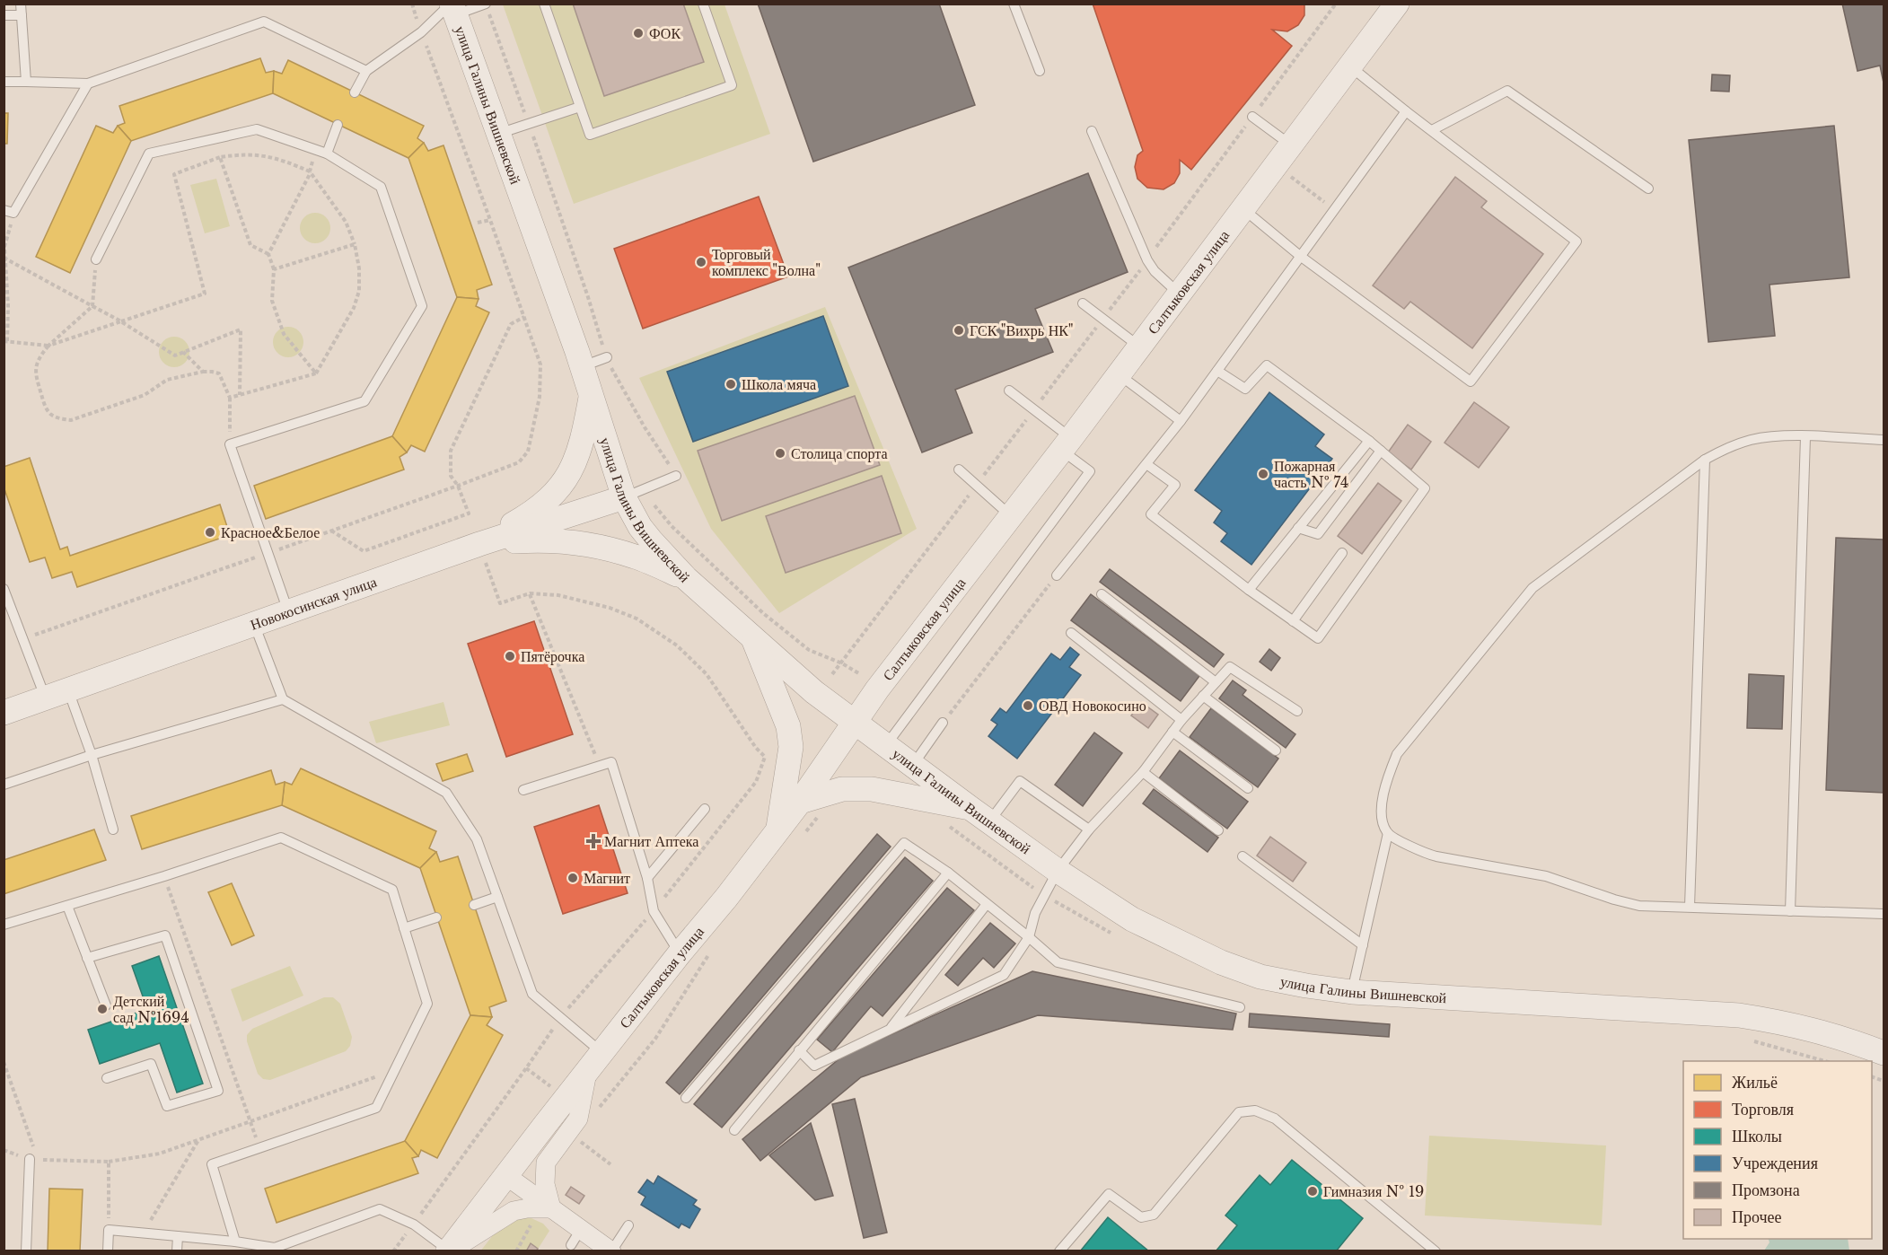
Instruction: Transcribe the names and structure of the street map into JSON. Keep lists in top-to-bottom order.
{
  "streets": {
    "street": ["улица Галины Вишневской", "Салтыковская улица", "Новокосинская улица"]
  },
  "crossings": [
    ["улица Галины Вишневской", "Салтыковская улица"],
    ["улица Галины Вишневской", "Новокосинская улица"]
  ],
  "places": {
    "other": [
      "ФОК",
      "Торговый комплекс \"Волна\"",
      "ГСК \"Вихрь НК\"",
      "Школа мяча",
      "Столица спорта",
      "Пожарная часть № 74",
      "Красное&Белое",
      "Пятёрочка",
      "ОВД Новокосино",
      "Магнит",
      "Детский сад №1694",
      "Гимназия № 19"
    ],
    "health": ["Магнит Аптека"]
  },
  "legend": [
    "Жильё",
    "Торговля",
    "Школы",
    "Учреждения",
    "Промзона",
    "Прочее"
  ]
}
